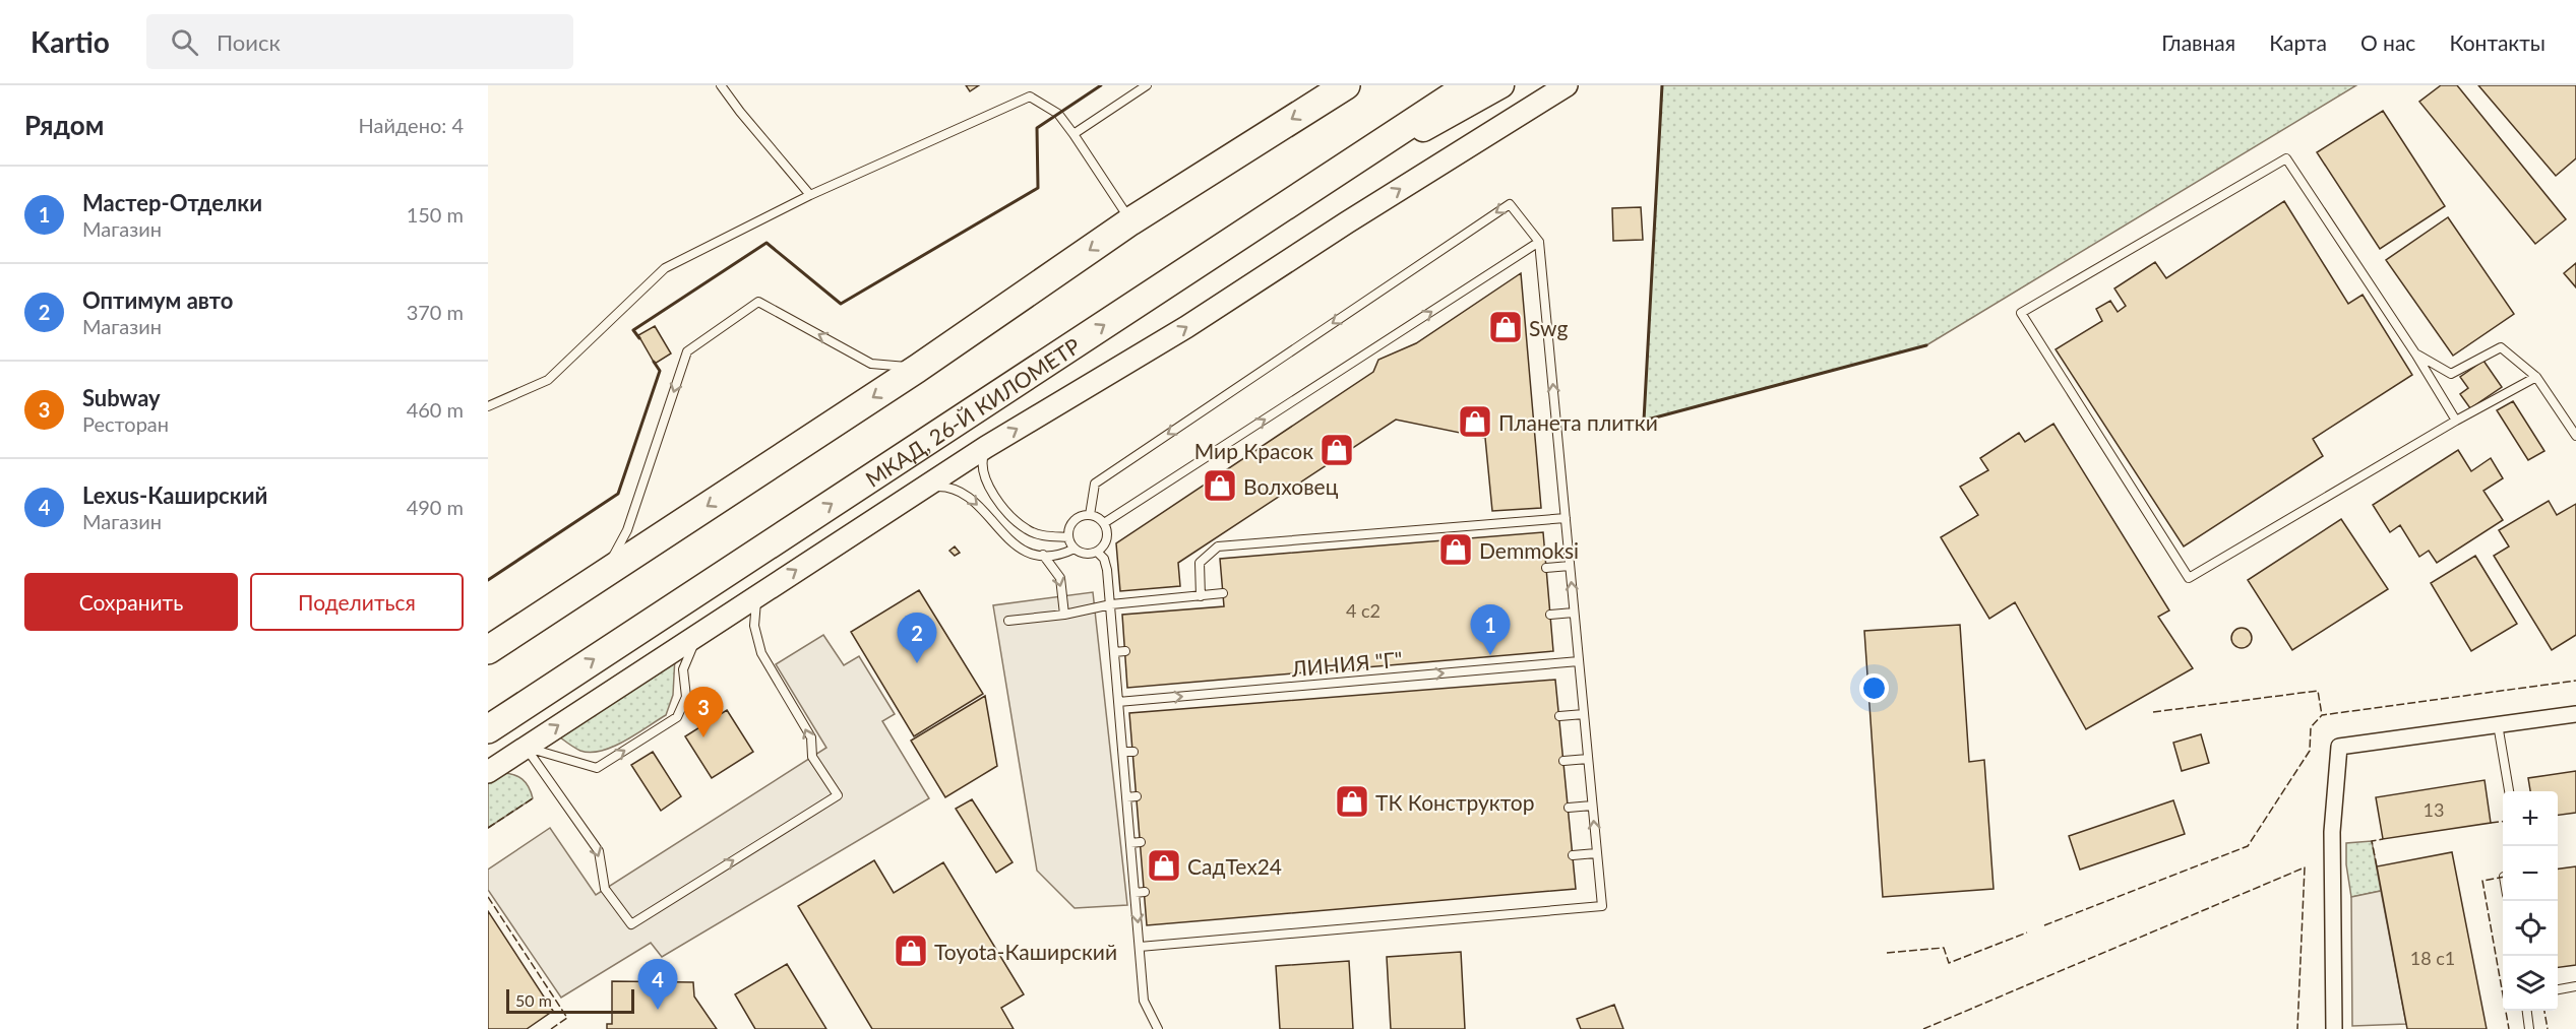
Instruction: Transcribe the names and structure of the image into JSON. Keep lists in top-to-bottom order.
{
  "streets": {
    "highway": ["МКАД, 26-Й КИЛОМЕТР"],
    "lane": ["ЛИНИЯ \"Г\""]
  },
  "one_way": ["ЛИНИЯ \"Г\""],
  "places": {
    "shop": [
      "Swg",
      "Планета плитки",
      "Мир Красок",
      "Волховец",
      "Demmoksi",
      "ТК Конструктор",
      "СадТех24",
      "Toyota-Каширский"
    ]
  },
  "house_numbers": ["4 с2", "13", "18 с1"],
  "scale_bar": "50 m",
  "page": {
    "header": "Kartio",
    "search": "Поиск",
    "nav": [
      "Главная",
      "Карта",
      "О нас",
      "Контакты"
    ],
    "heading": ["Рядом", "Найдено: 4"],
    "list": [
      {
        "mark": "1",
        "name": "Мастер-Отделки",
        "note": "Магазин",
        "value": "150 m"
      },
      {
        "mark": "2",
        "name": "Оптимум авто",
        "note": "Магазин",
        "value": "370 m"
      },
      {
        "mark": "3",
        "name": "Subway",
        "note": "Ресторан",
        "value": "460 m"
      },
      {
        "mark": "4",
        "name": "Lexus-Каширский",
        "note": "Магазин",
        "value": "490 m"
      }
    ],
    "buttons": ["Сохранить", "Поделиться"],
    "pins": [
      "1",
      "2",
      "3",
      "4"
    ],
    "map_buttons": ["+", "−"],
    "scale": "50 m"
  }
}
